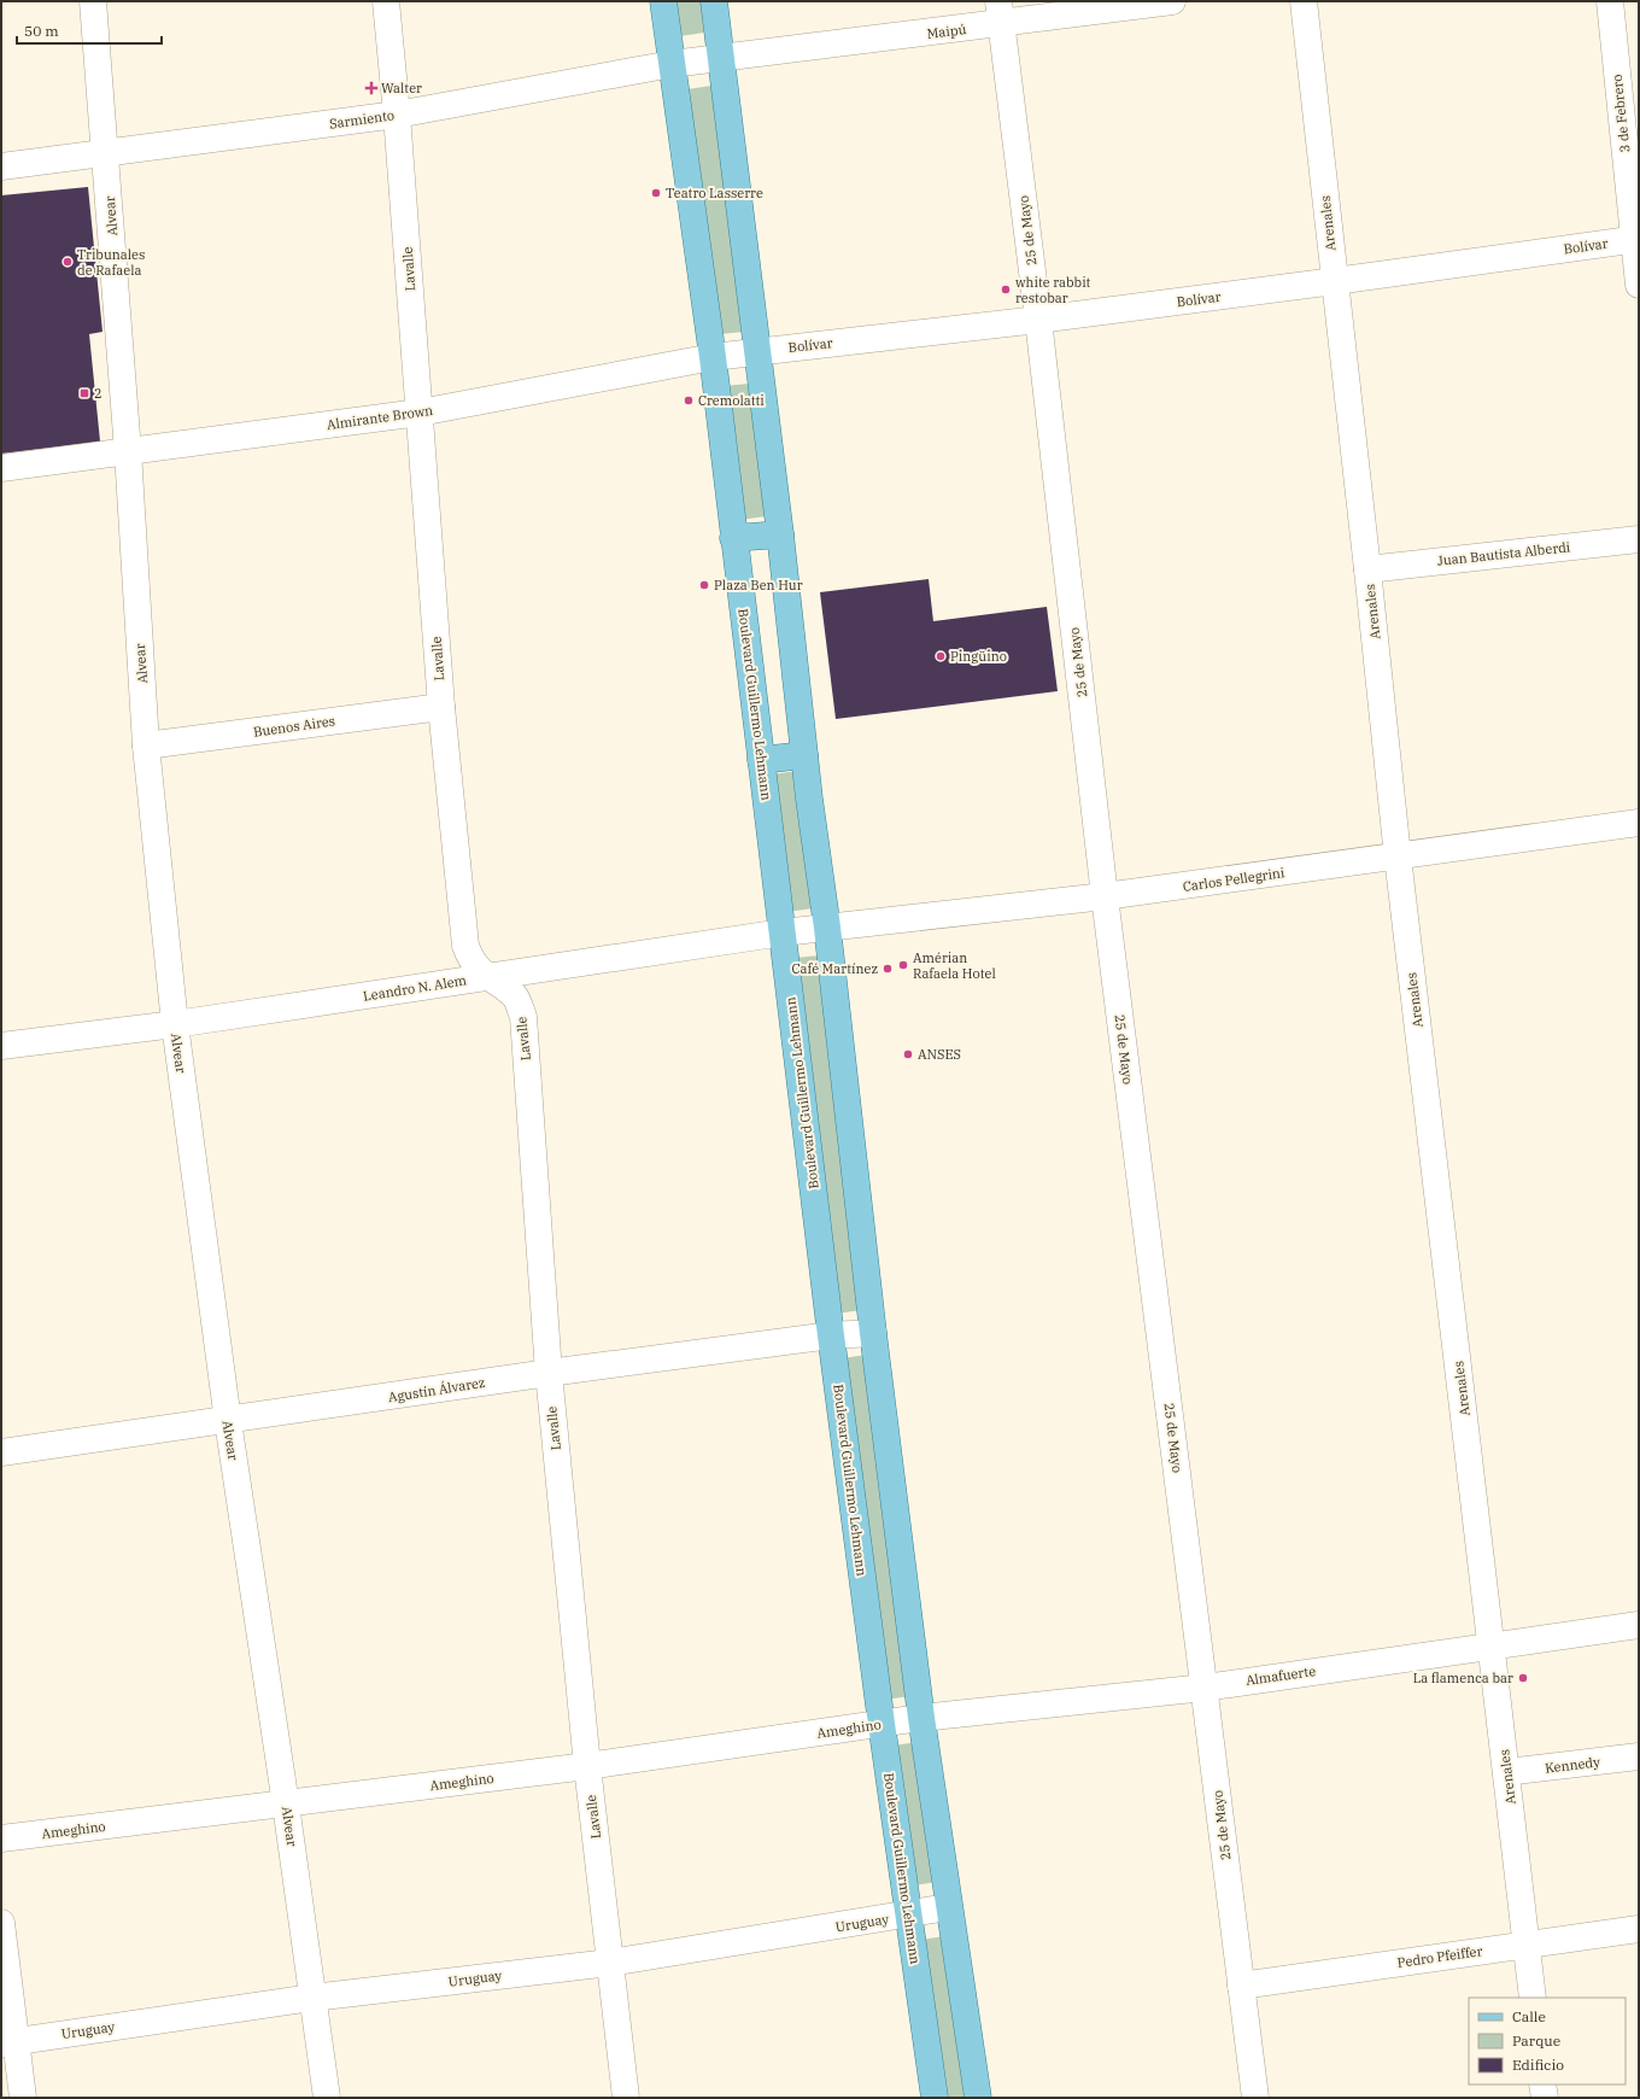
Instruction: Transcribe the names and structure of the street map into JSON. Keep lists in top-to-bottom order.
{
  "streets": {
    "main road": ["Boulevard Guillermo Lehmann"],
    "street": [
      "Maipú",
      "3 de Febrero",
      "Sarmiento",
      "Alvear",
      "Arenales",
      "25 de Mayo",
      "Bolívar",
      "Lavalle",
      "Almirante Brown",
      "Juan Bautista Alberdi",
      "Buenos Aires",
      "Carlos Pellegrini",
      "Leandro N. Alem",
      "Agustín Álvarez",
      "Almafuerte",
      "Ameghino",
      "Kennedy",
      "Uruguay",
      "Pedro Pfeiffer"
    ]
  },
  "crossings": [
    ["Maipú", "Sarmiento"],
    ["Maipú", "25 de Mayo"],
    ["3 de Febrero", "Bolívar"],
    ["Sarmiento", "Alvear"],
    ["Sarmiento", "Lavalle"],
    ["Sarmiento", "Boulevard Guillermo Lehmann"],
    ["Alvear", "Almirante Brown"],
    ["Alvear", "Buenos Aires"],
    ["Alvear", "Leandro N. Alem"],
    ["Alvear", "Agustín Álvarez"],
    ["Alvear", "Ameghino"],
    ["Alvear", "Uruguay"],
    ["Arenales", "Bolívar"],
    ["Arenales", "Juan Bautista Alberdi"],
    ["Arenales", "Carlos Pellegrini"],
    ["Arenales", "Almafuerte"],
    ["Arenales", "Kennedy"],
    ["Arenales", "Pedro Pfeiffer"],
    ["25 de Mayo", "Bolívar"],
    ["25 de Mayo", "Carlos Pellegrini"],
    ["25 de Mayo", "Almafuerte"],
    ["25 de Mayo", "Pedro Pfeiffer"],
    ["Bolívar", "Almirante Brown"],
    ["Lavalle", "Almirante Brown"],
    ["Lavalle", "Buenos Aires"],
    ["Lavalle", "Leandro N. Alem"],
    ["Lavalle", "Agustín Álvarez"],
    ["Lavalle", "Ameghino"],
    ["Lavalle", "Uruguay"],
    ["Almirante Brown", "Boulevard Guillermo Lehmann"],
    ["Boulevard Guillermo Lehmann", "Leandro N. Alem"],
    ["Boulevard Guillermo Lehmann", "Agustín Álvarez"],
    ["Boulevard Guillermo Lehmann", "Ameghino"],
    ["Boulevard Guillermo Lehmann", "Uruguay"],
    ["Carlos Pellegrini", "Leandro N. Alem"],
    ["Almafuerte", "Ameghino"]
  ],
  "places": {
    "health": ["Walter"],
    "other": [
      "Teatro Lasserre",
      "Tribunales de Rafaela",
      "white rabbit restobar",
      "Cremolatti",
      "Plaza Ben Hur",
      "Pingüino",
      "Amérian Rafaela Hotel",
      "Café Martínez",
      "ANSES",
      "La flamenca bar"
    ],
    "transit": ["2"]
  },
  "legend": ["Calle", "Parque", "Edificio"],
  "scale_bar": "50 m"
}
